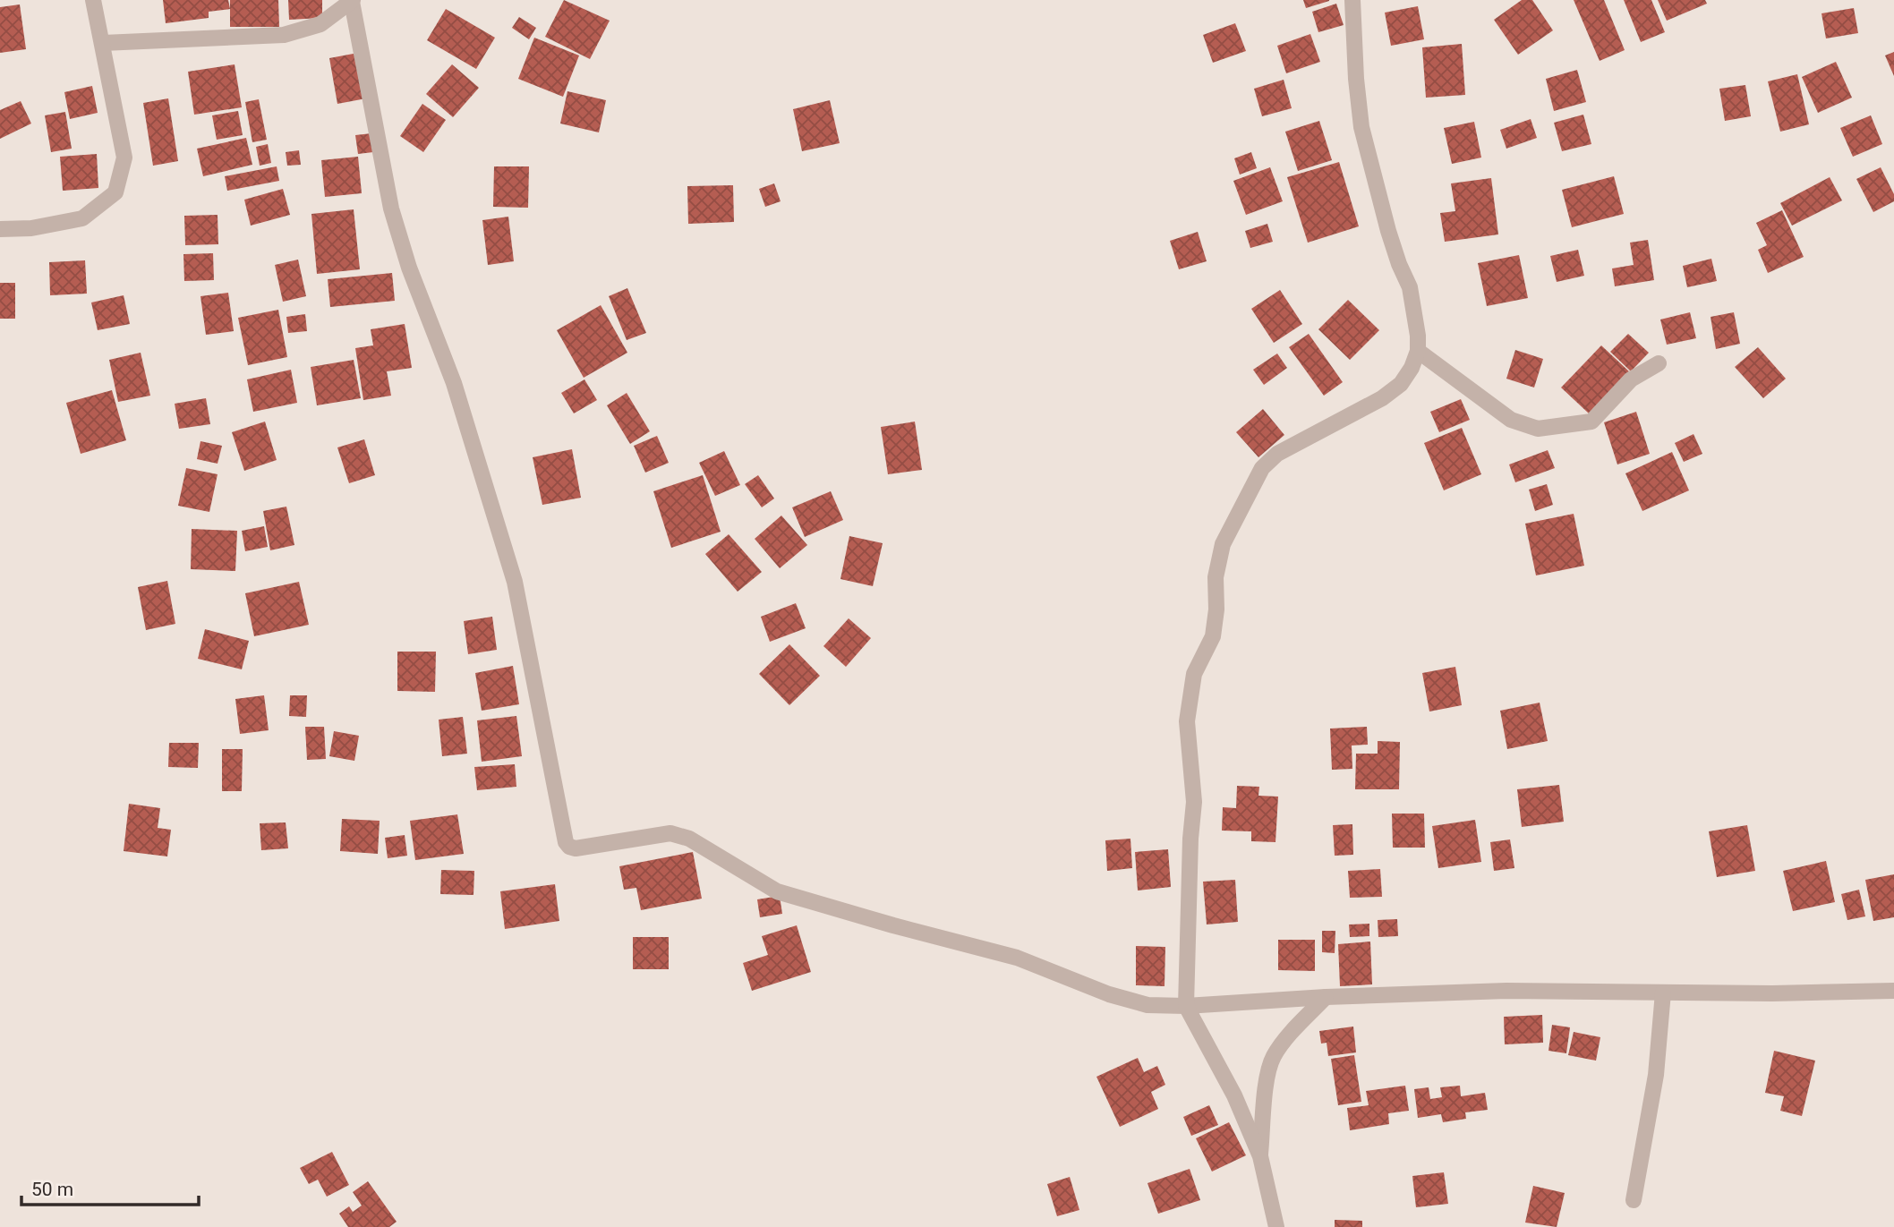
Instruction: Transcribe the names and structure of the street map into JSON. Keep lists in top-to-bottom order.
{
  "scale_bar": "50 m"
}
